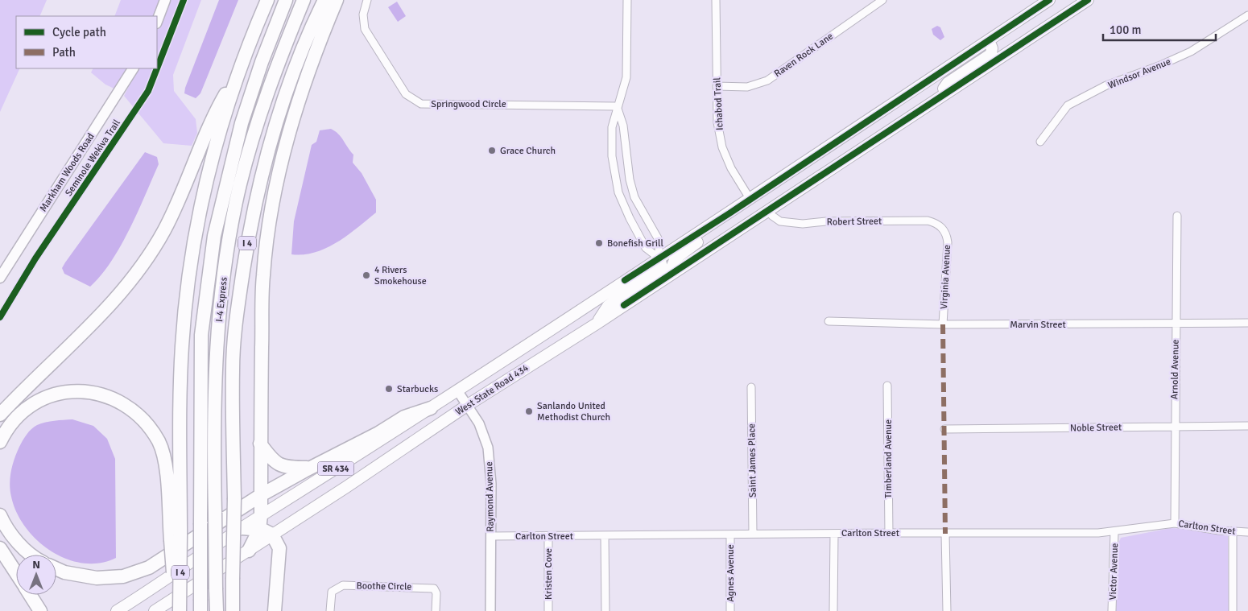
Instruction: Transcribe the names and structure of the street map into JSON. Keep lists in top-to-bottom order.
{
  "streets": {
    "highway": ["I 4", "I-4 Express"],
    "main road": ["Markham Woods Road", "West State Road 434", "SR 434"],
    "street": [
      "Raven Rock Lane",
      "Windsor Avenue",
      "Springwood Circle",
      "Ichabod Trail",
      "Robert Street",
      "Virginia Avenue",
      "Marvin Street",
      "Arnold Avenue",
      "Noble Street",
      "Timberland Avenue",
      "Saint James Place",
      "Raymond Avenue",
      "Carlton Street",
      "Victor Avenue",
      "Agnes Avenue",
      "Kristen Cove",
      "Boothe Circle"
    ],
    "cycle path": ["Seminole Wekiva Trail"]
  },
  "crossings": [
    ["Raven Rock Lane", "Ichabod Trail"],
    ["Ichabod Trail", "SR 434"],
    ["Robert Street", "Virginia Avenue"],
    ["Robert Street", "SR 434"],
    ["Virginia Avenue", "Marvin Street"],
    ["Marvin Street", "Arnold Avenue"],
    ["Arnold Avenue", "Noble Street"],
    ["Arnold Avenue", "Carlton Street"],
    ["West State Road 434", "SR 434"],
    ["West State Road 434", "Raymond Avenue"],
    ["Timberland Avenue", "Carlton Street"],
    ["Saint James Place", "Carlton Street"],
    ["SR 434", "Raymond Avenue"],
    ["Raymond Avenue", "Carlton Street"],
    ["Carlton Street", "Victor Avenue"],
    ["Carlton Street", "Agnes Avenue"],
    ["Carlton Street", "Kristen Cove"]
  ],
  "places": [
    "Grace Church",
    "Bonefish Grill",
    "4 Rivers Smokehouse",
    "Starbucks",
    "Sanlando United Methodist Church"
  ],
  "legend": ["Cycle path", "Path"],
  "scale_bar": "100 m",
  "north": "top"
}
